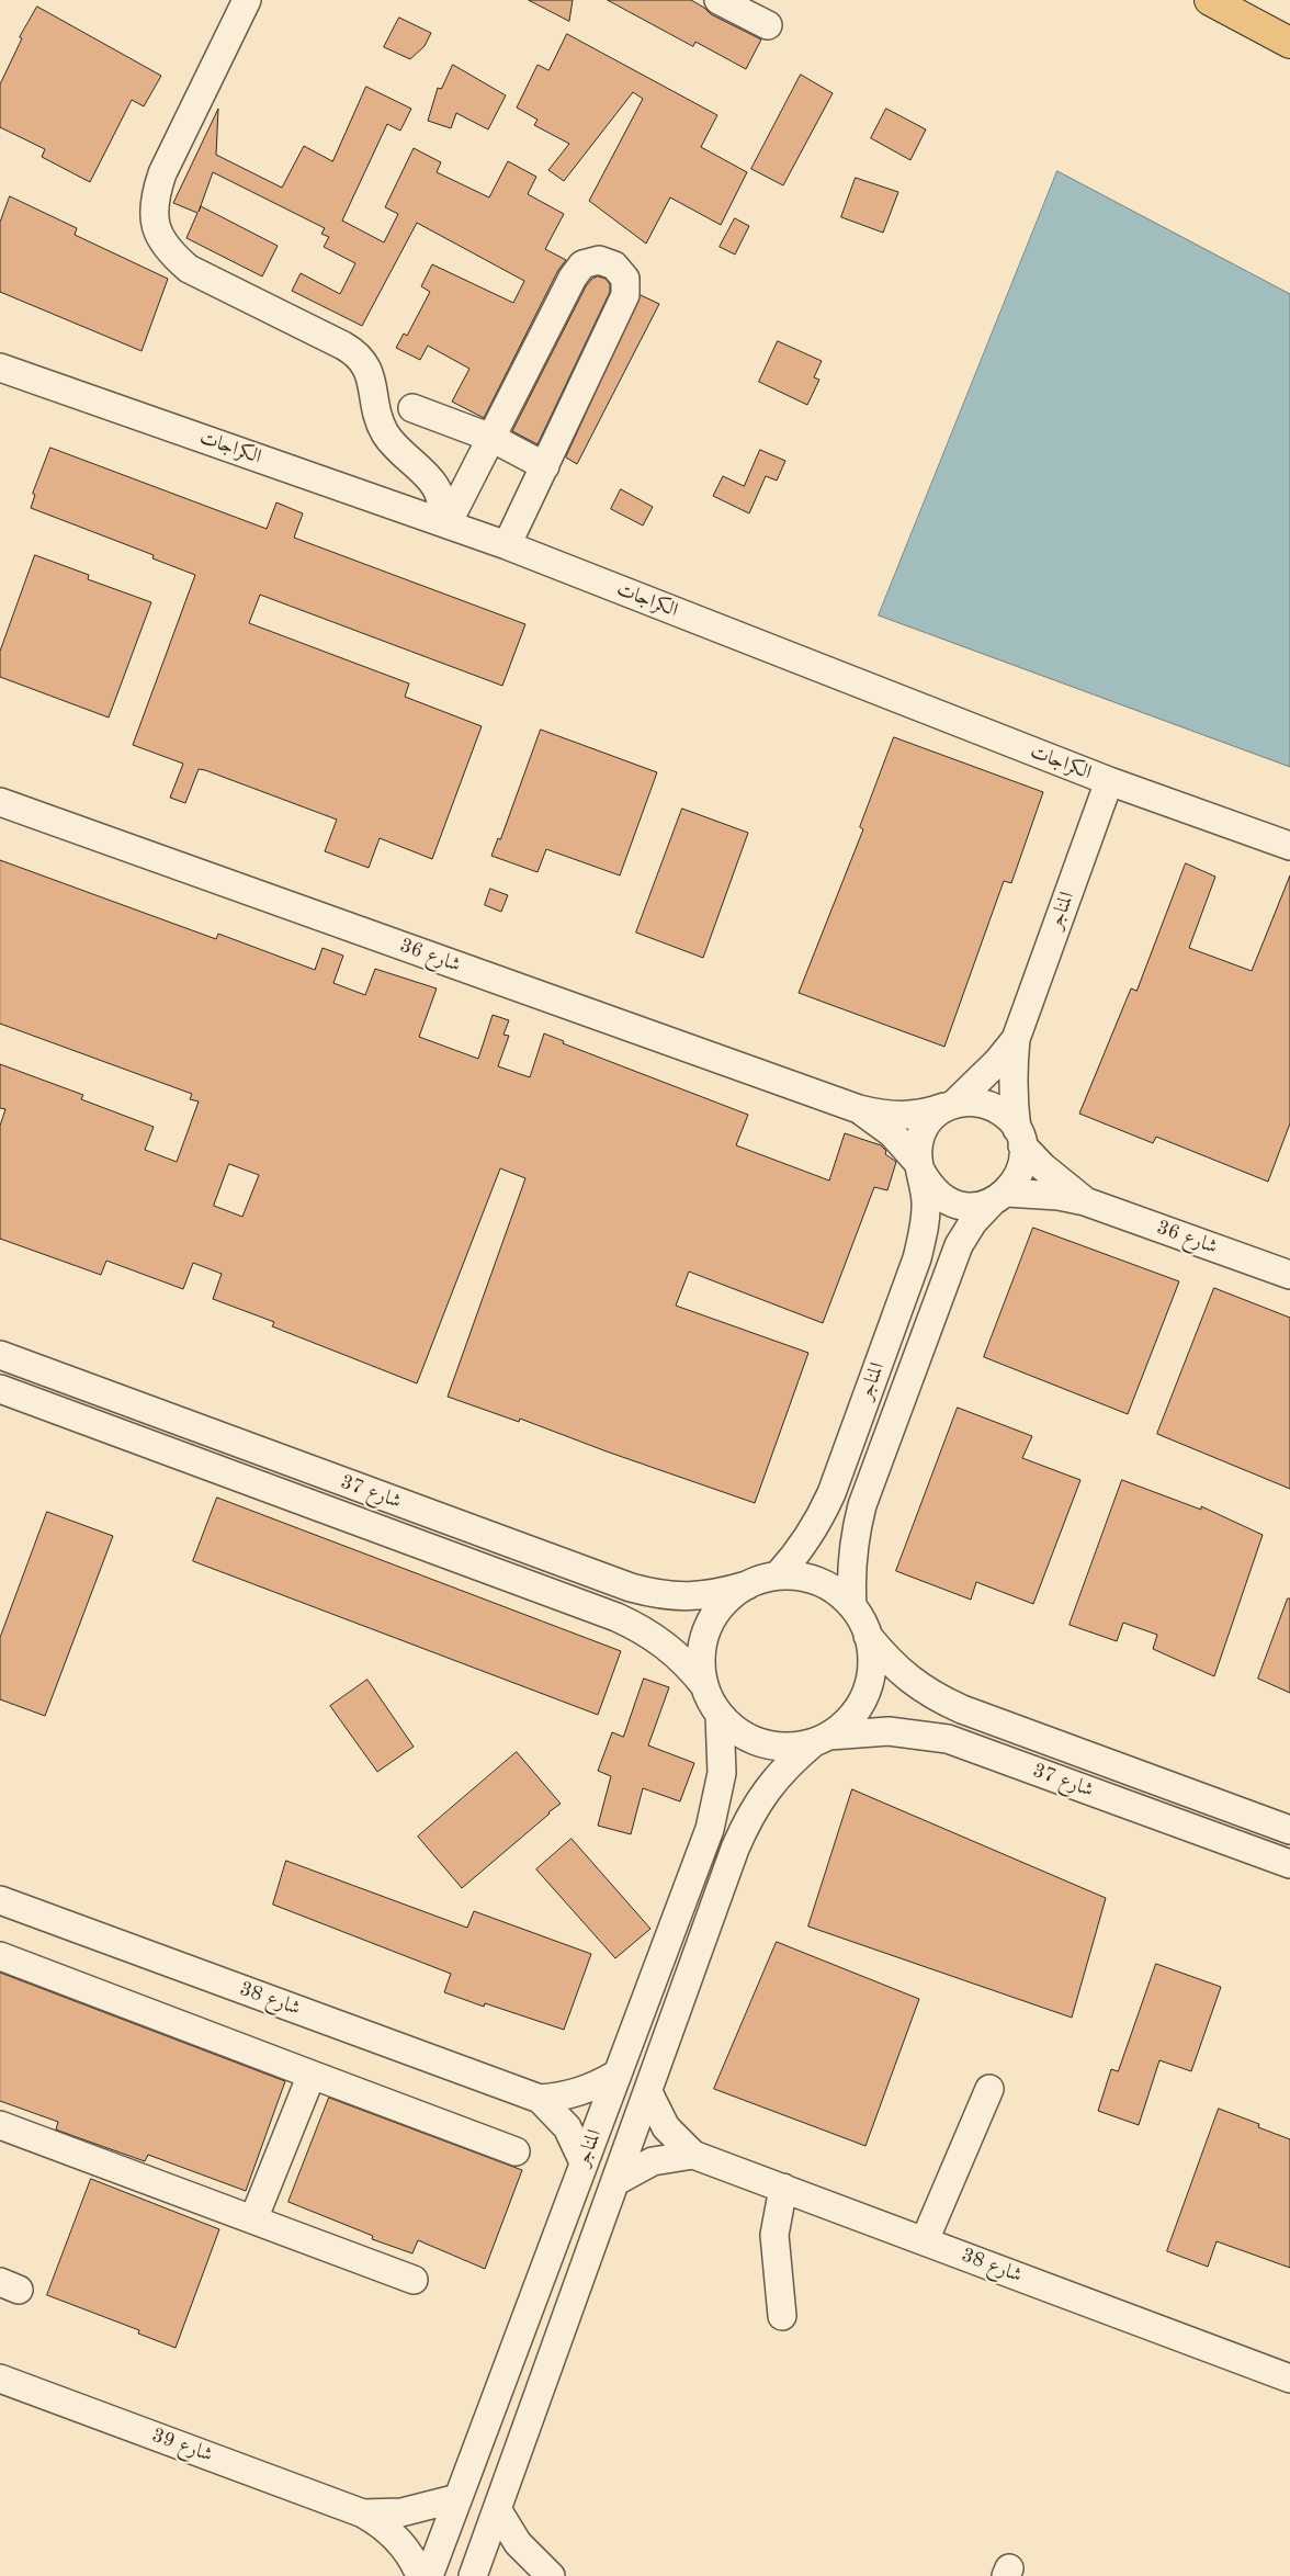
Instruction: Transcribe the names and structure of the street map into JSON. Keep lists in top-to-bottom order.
{
  "streets": {
    "street": [
      "الكراجات",
      "المناجر",
      "شارع 36",
      "شارع 37",
      "شارع 38",
      "شارع 39"
    ]
  },
  "crossings": [
    ["الكراجات", "المناجر"],
    ["المناجر", "شارع 36"],
    ["المناجر", "شارع 37"],
    ["المناجر", "شارع 38"],
    ["المناجر", "شارع 39"]
  ]
}
